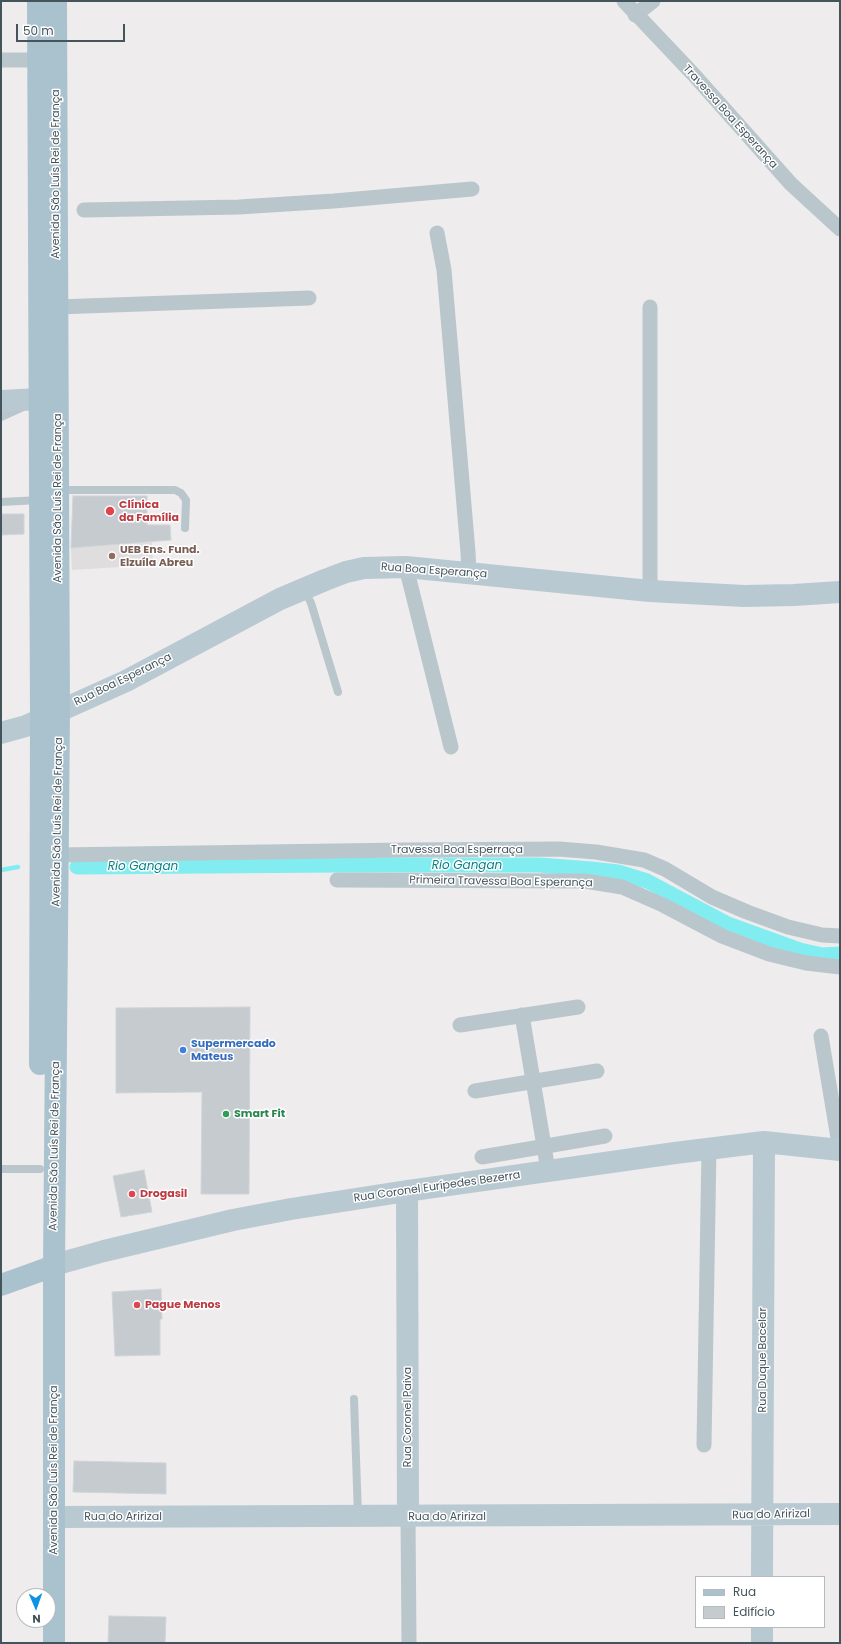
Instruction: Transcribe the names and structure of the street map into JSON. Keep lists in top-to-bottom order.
{
  "streets": {
    "main road": [
      "Avenida São Luís Rei de França",
      "Rua Boa Esperança",
      "Rua Coronel Eurípedes Bezerra",
      "Rua Duque Bacelar",
      "Rua Coronel Paiva",
      "Rua do Aririzal"
    ],
    "street": ["Travessa Boa Esperança", "Travessa Boa Esperraça", "Primeira Travessa Boa Esperança"]
  },
  "crossings": [
    ["Avenida São Luís Rei de França", "Rua Boa Esperança"],
    ["Avenida São Luís Rei de França", "Travessa Boa Esperraça"],
    ["Avenida São Luís Rei de França", "Rua Coronel Eurípedes Bezerra"],
    ["Avenida São Luís Rei de França", "Rua do Aririzal"],
    ["Rua Coronel Eurípedes Bezerra", "Rua Duque Bacelar"],
    ["Rua Coronel Eurípedes Bezerra", "Rua Coronel Paiva"],
    ["Rua Duque Bacelar", "Rua do Aririzal"],
    ["Rua Coronel Paiva", "Rua do Aririzal"]
  ],
  "water": ["Rio Gangan"],
  "places": [
    "Clínica da Família",
    "UEB Ens. Fund. Elzuíla Abreu",
    "Supermercado Mateus",
    "Smart Fit",
    "Drogasil",
    "Pague Menos"
  ],
  "legend": ["Rua", "Edifício"],
  "scale_bar": "50 m",
  "north": "bottom"
}
